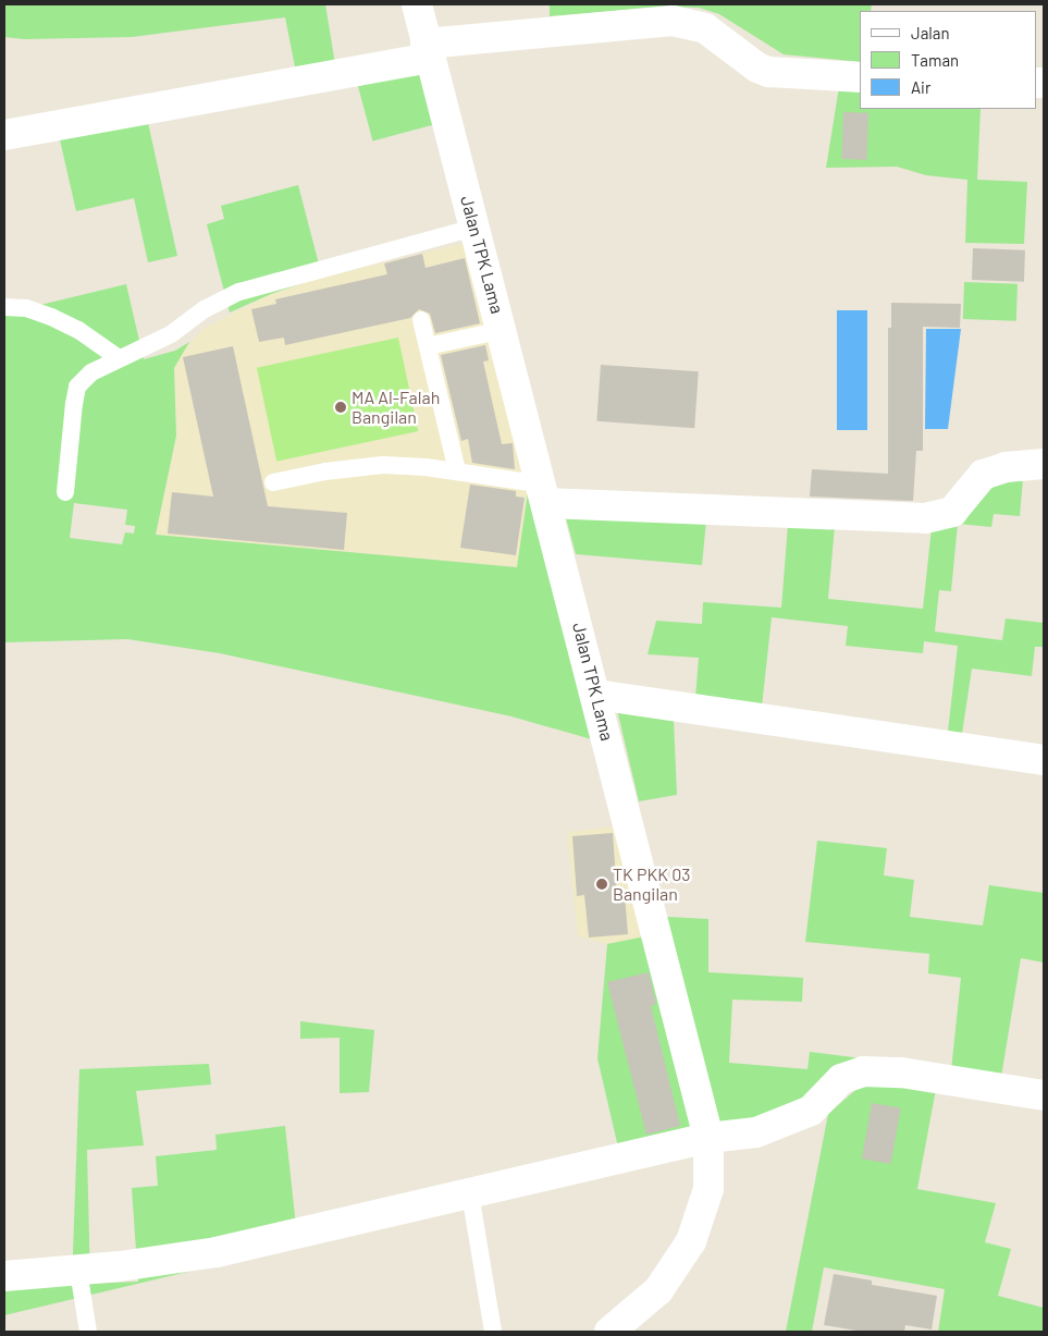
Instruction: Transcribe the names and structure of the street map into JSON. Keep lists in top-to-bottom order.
{
  "streets": {
    "street": ["Jalan TPK Lama"]
  },
  "places": ["MA Al-Falah Bangilan", "TK PKK 03 Bangilan"],
  "legend": ["Jalan", "Taman", "Air"]
}
